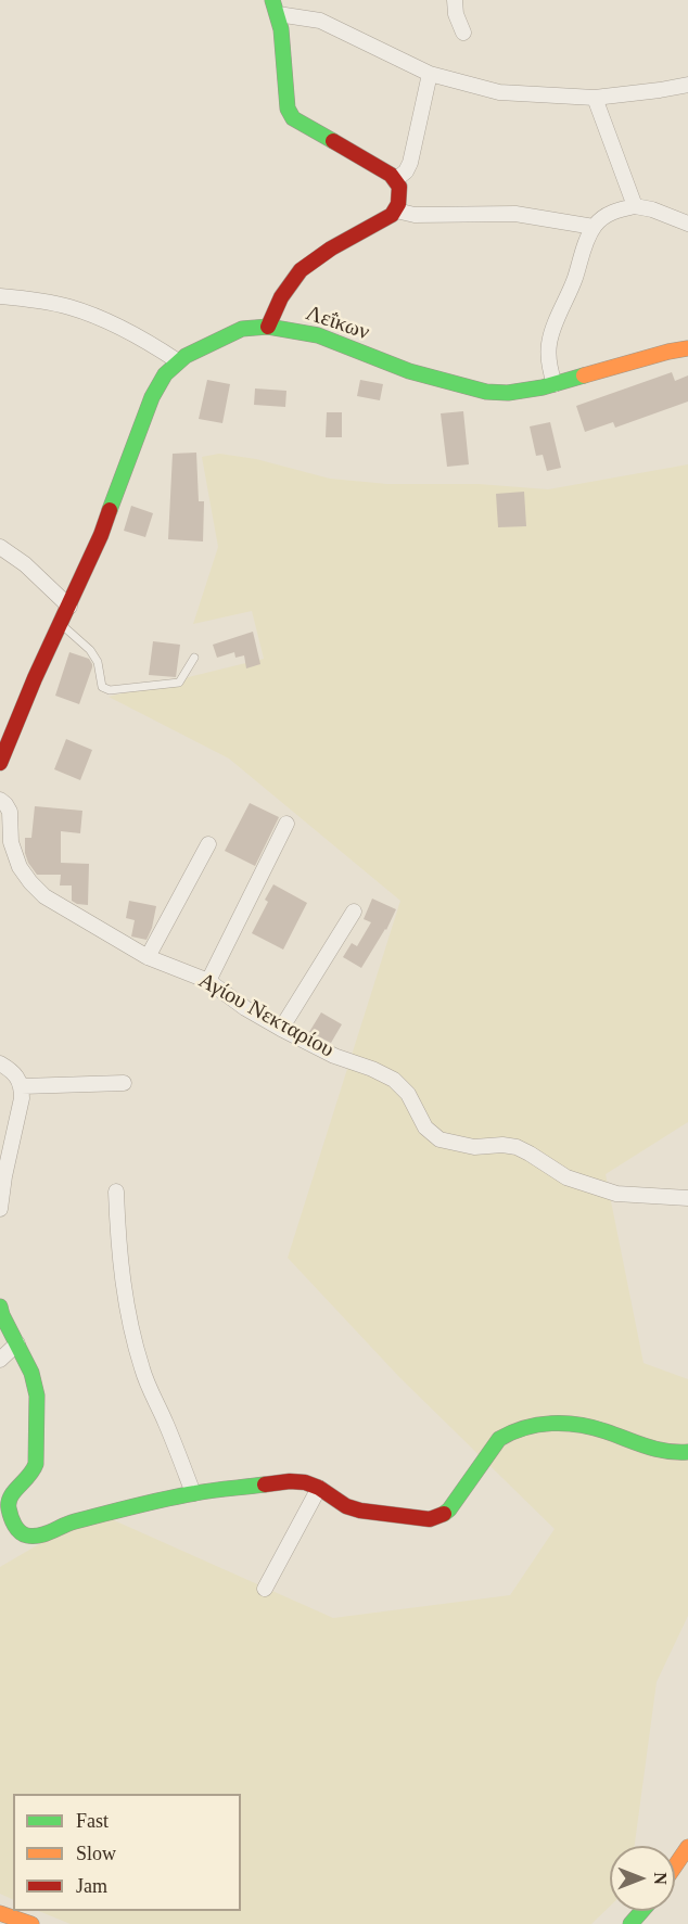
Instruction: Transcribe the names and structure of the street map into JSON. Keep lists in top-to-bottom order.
{
  "streets": {
    "street": ["Λεΐκων", "Αγίου Νεκταρίου"]
  },
  "legend": ["Fast", "Slow", "Jam"],
  "north": "right"
}
